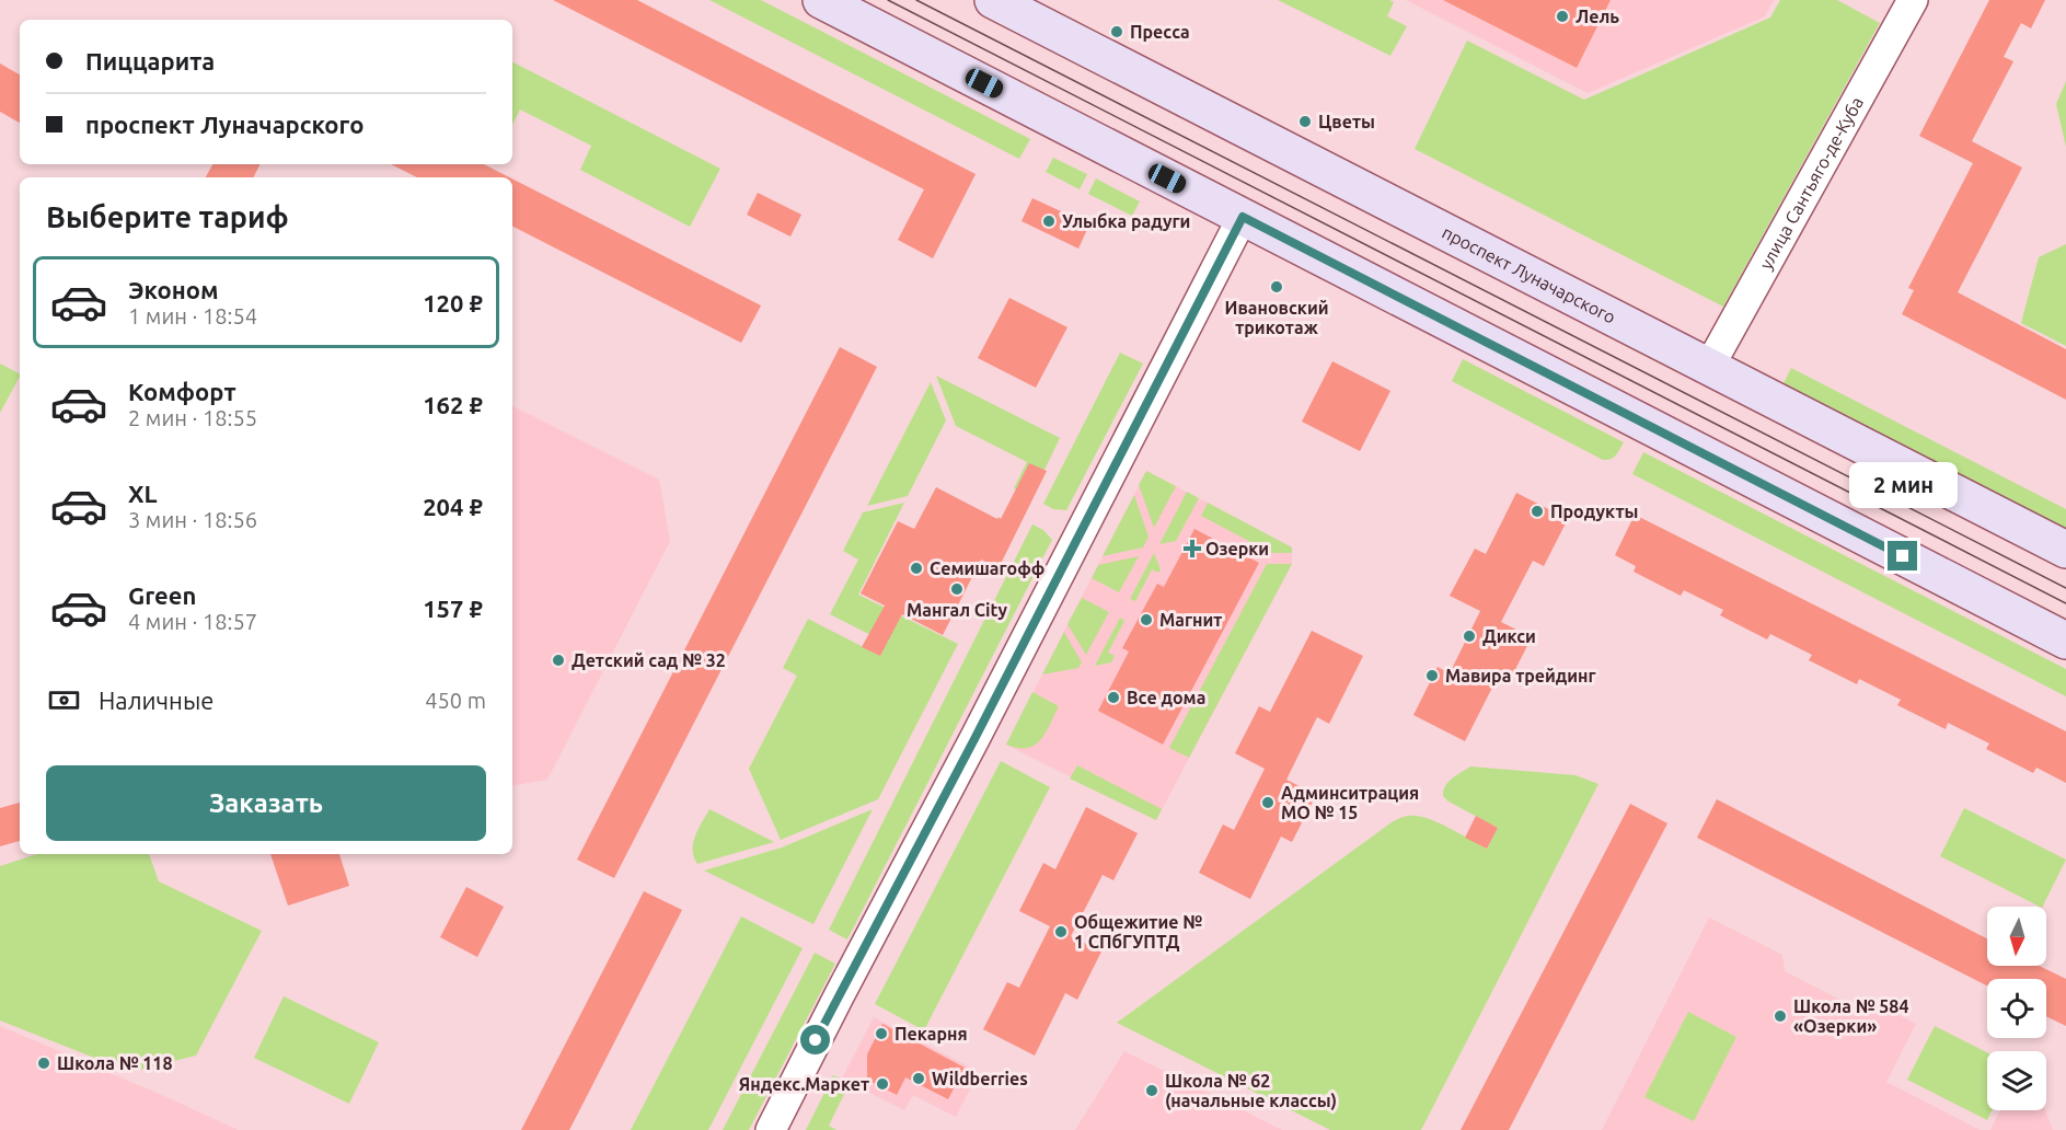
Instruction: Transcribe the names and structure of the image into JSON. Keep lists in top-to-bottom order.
{
  "streets": {
    "main road": ["проспект Луначарского"],
    "street": ["улица Сантьяго-де-Куба"]
  },
  "crossings": [
    ["улица Сантьяго-де-Куба", "проспект Луначарского"]
  ],
  "places": {
    "other": [
      "Лель",
      "Пресса",
      "Цветы",
      "Улыбка радуги",
      "Ивановский трикотаж",
      "Продукты",
      "Семишагофф",
      "Мангал City",
      "Магнит",
      "Дикси",
      "Детский сад № 32",
      "Мавира трейдинг",
      "Все дома",
      "Админситрация МО № 15",
      "Общежитие № 1 СПбГУПТД",
      "Школа № 584 «Озерки»",
      "Пекарня",
      "Школа № 118",
      "Wildberries",
      "Яндекс.Маркет",
      "Школа № 62 (начальные классы)"
    ],
    "health": ["Озерки"]
  },
  "north": "bottom",
  "page": {
    "banner": ["Пиццарита", "проспект Луначарского"],
    "heading": "Выберите тариф",
    "list": [
      {
        "name": "Эконом",
        "note": "1 мин · 18:54",
        "value": "120 ₽"
      },
      {
        "name": "Комфорт",
        "note": "2 мин · 18:55",
        "value": "162 ₽"
      },
      {
        "name": "XL",
        "note": "3 мин · 18:56",
        "value": "204 ₽"
      },
      {
        "name": "Green",
        "note": "4 мин · 18:57",
        "value": "157 ₽"
      }
    ],
    "bubble": "2 мин",
    "pay": ["Наличные", "450 m"],
    "buttons": "Заказать"
  }
}
